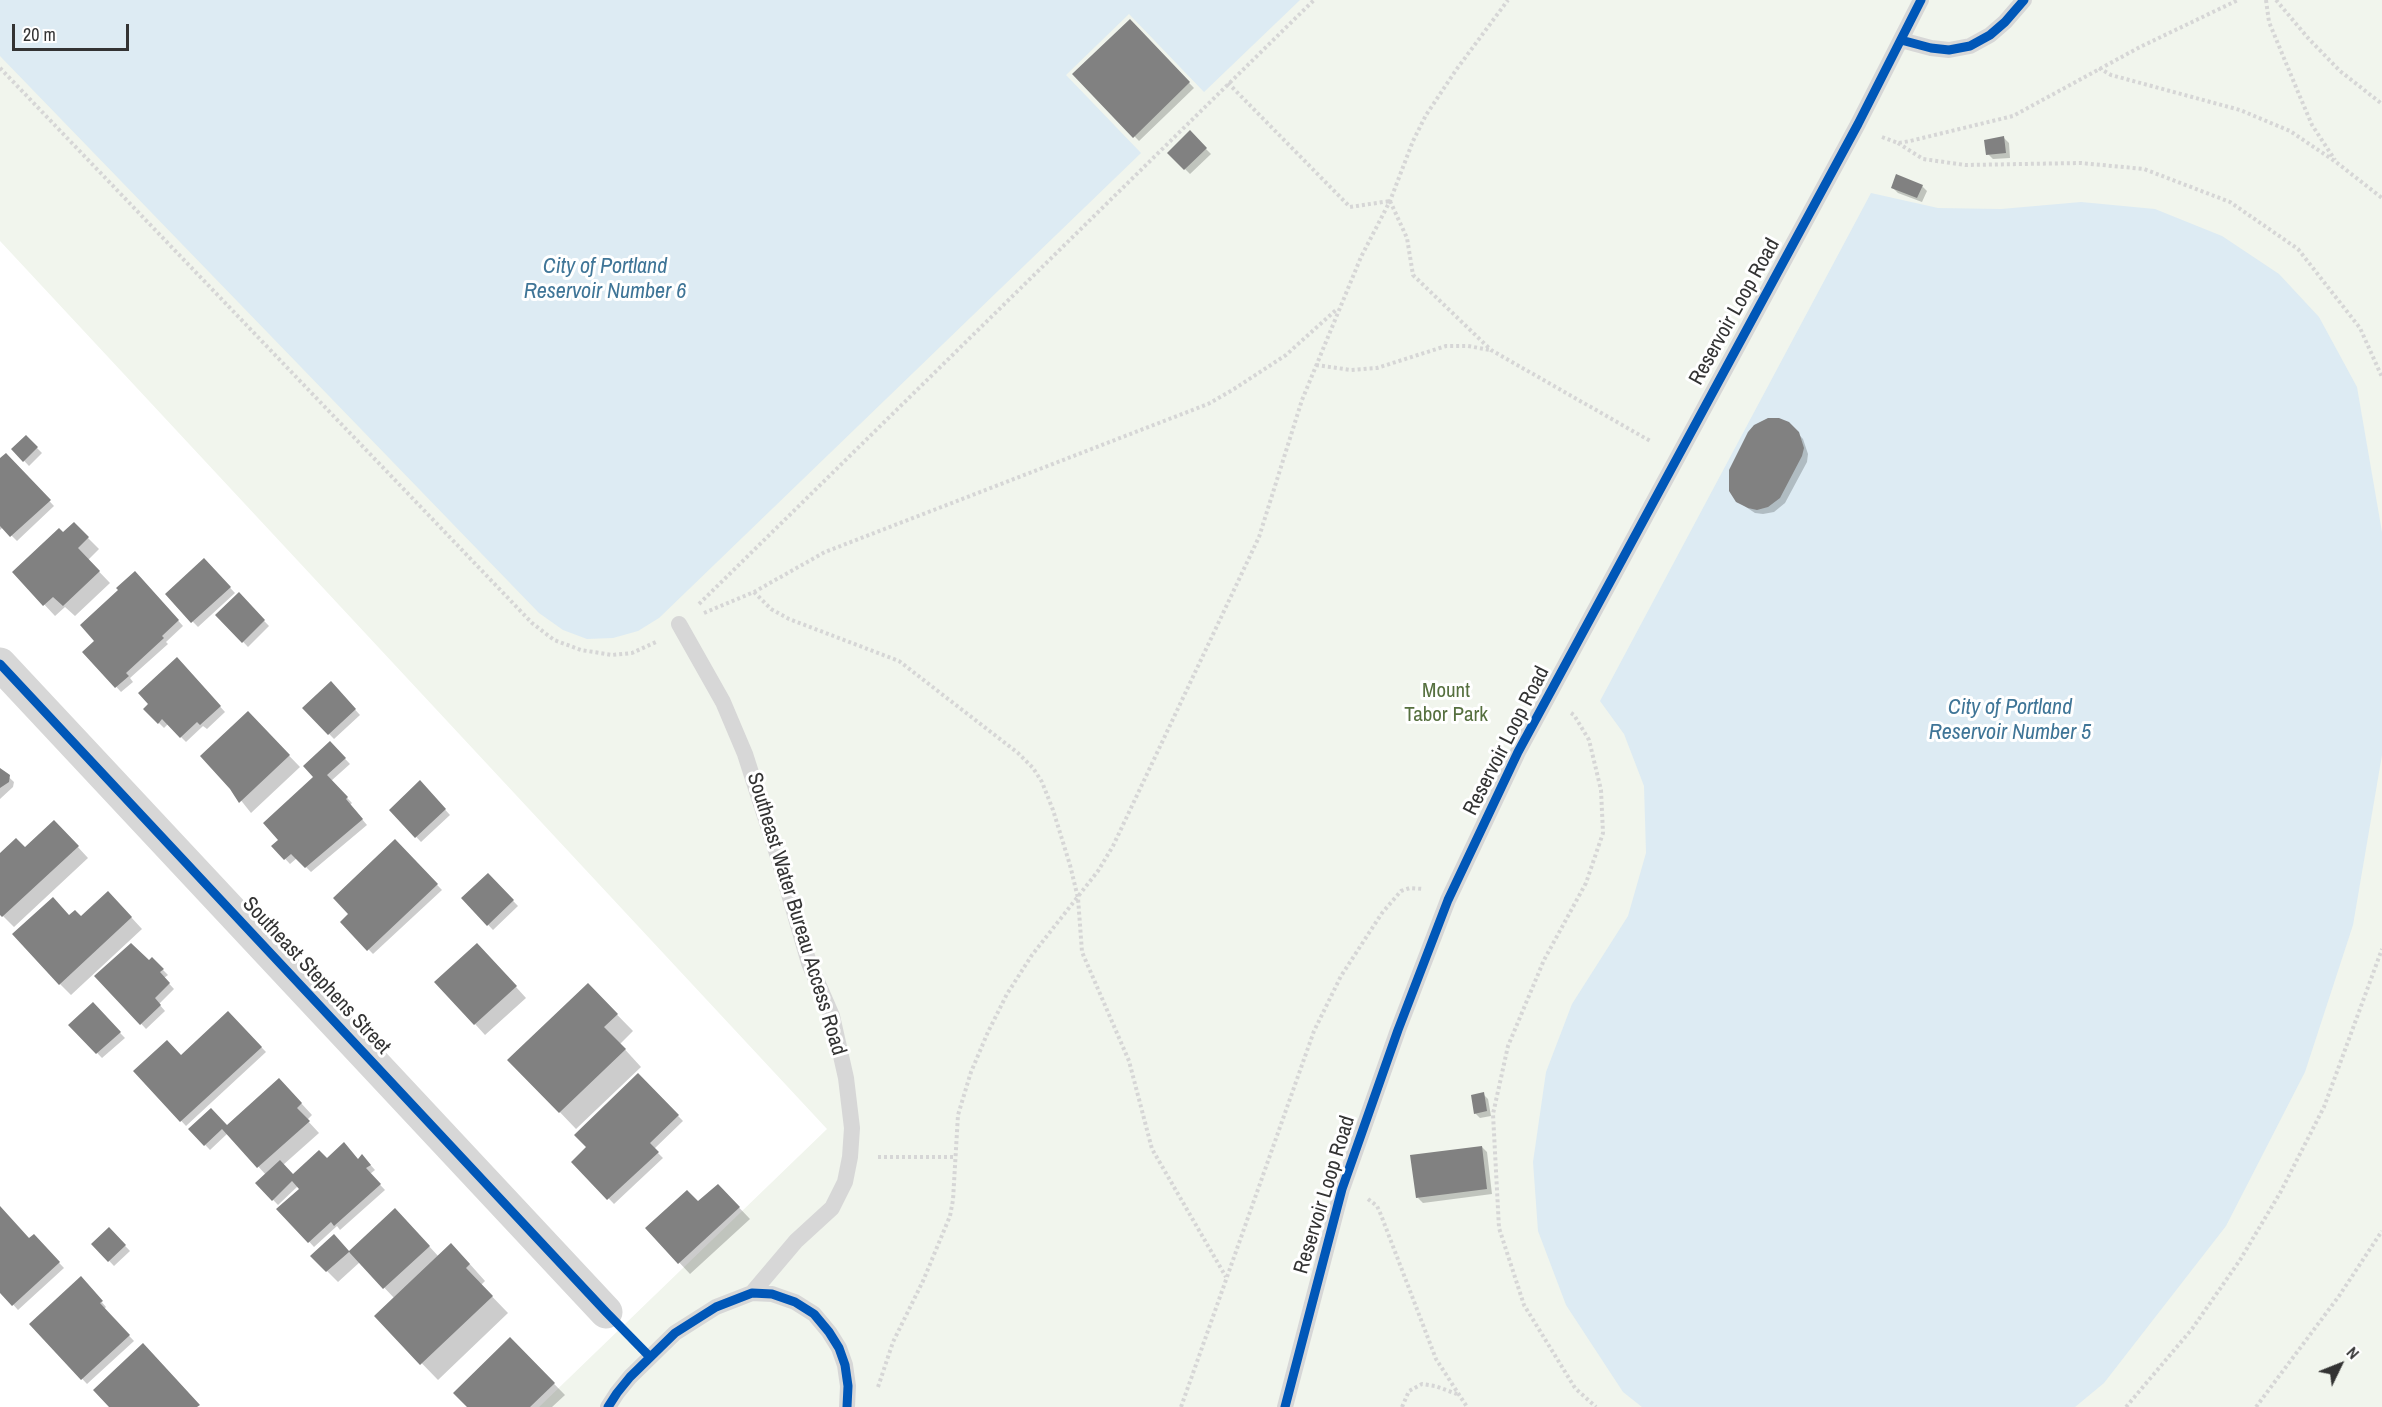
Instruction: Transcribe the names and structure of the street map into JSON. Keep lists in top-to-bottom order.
{
  "streets": {
    "street": ["Southeast Stephens Street"],
    "lane": ["Reservoir Loop Road", "Southeast Water Bureau Access Road"]
  },
  "water": ["City of Portland Reservoir Number 6", "City of Portland Reservoir Number 5"],
  "parks": ["Mount Tabor Park"],
  "scale_bar": "20 m",
  "north": "top right"
}
